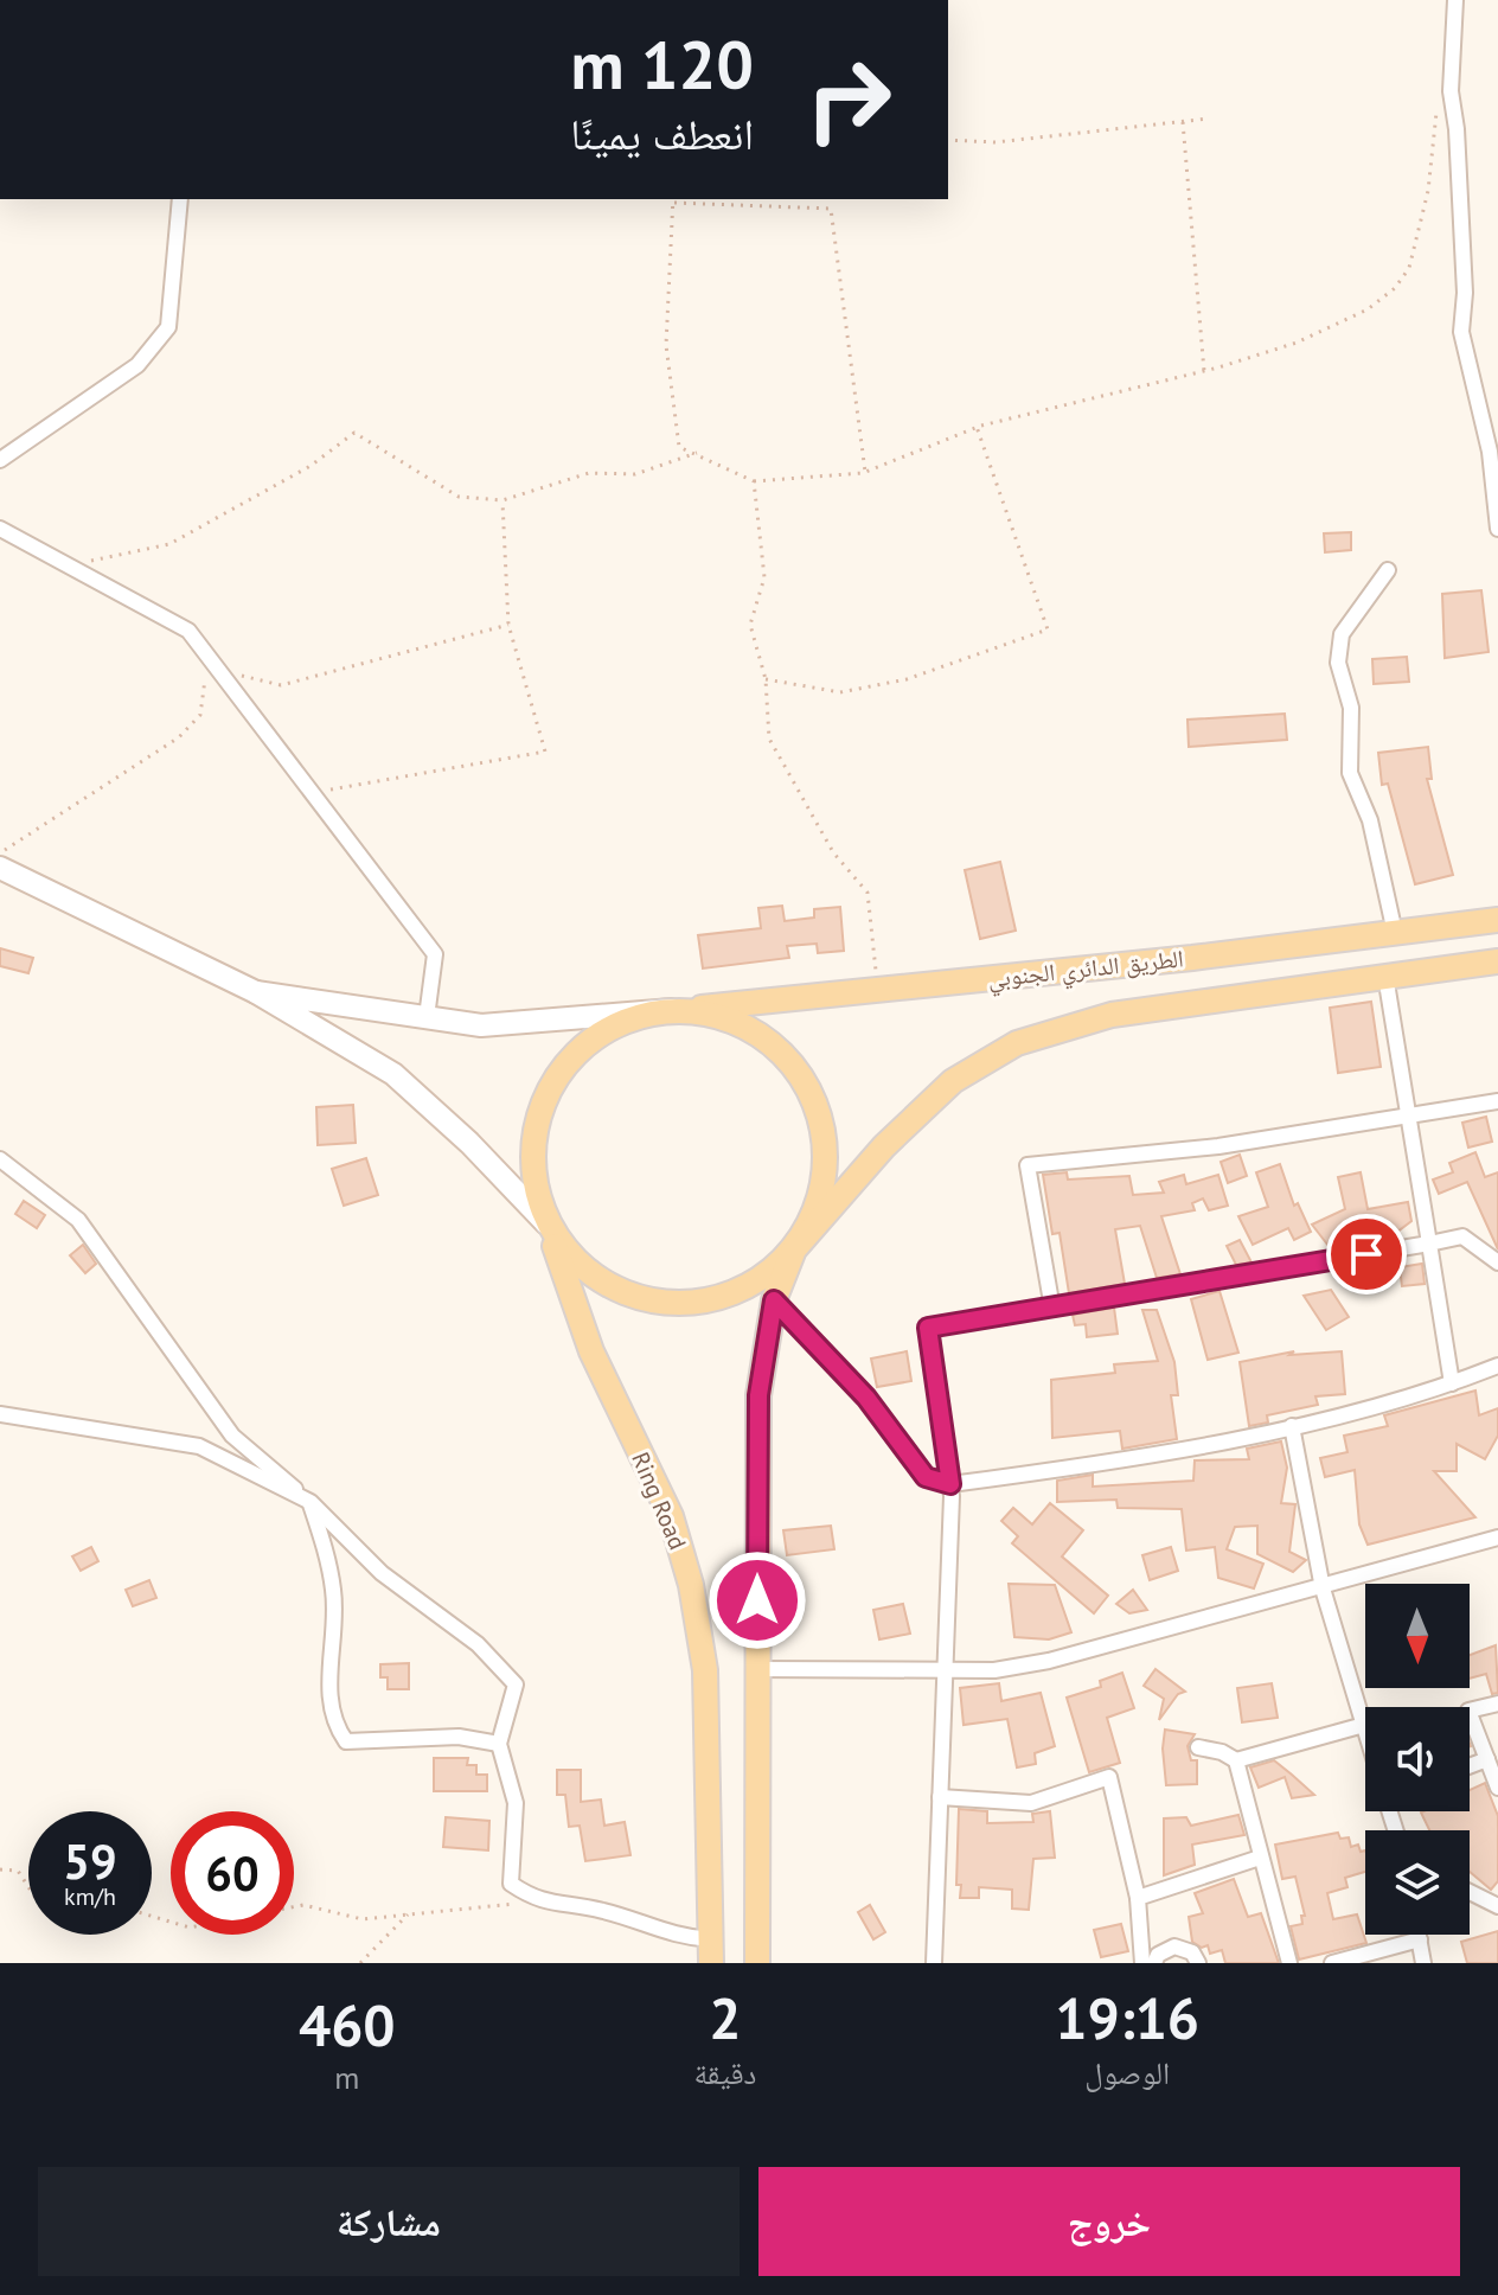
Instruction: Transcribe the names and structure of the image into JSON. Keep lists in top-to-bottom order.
{
  "streets": {
    "main road": ["الطريق الدائري الجنوبي", "Ring Road"]
  },
  "crossings": [
    ["الطريق الدائري الجنوبي", "Ring Road"]
  ],
  "north": "bottom",
  "page": {
    "turn": ["120 m", "انعطف يمينًا"],
    "speed": "59 km/h",
    "limit": "60",
    "eta": [
      "19:16",
      "الوصول",
      "2",
      "دقيقة",
      "460",
      "m"
    ],
    "buttons": ["خروج", "مشاركة"]
  }
}
